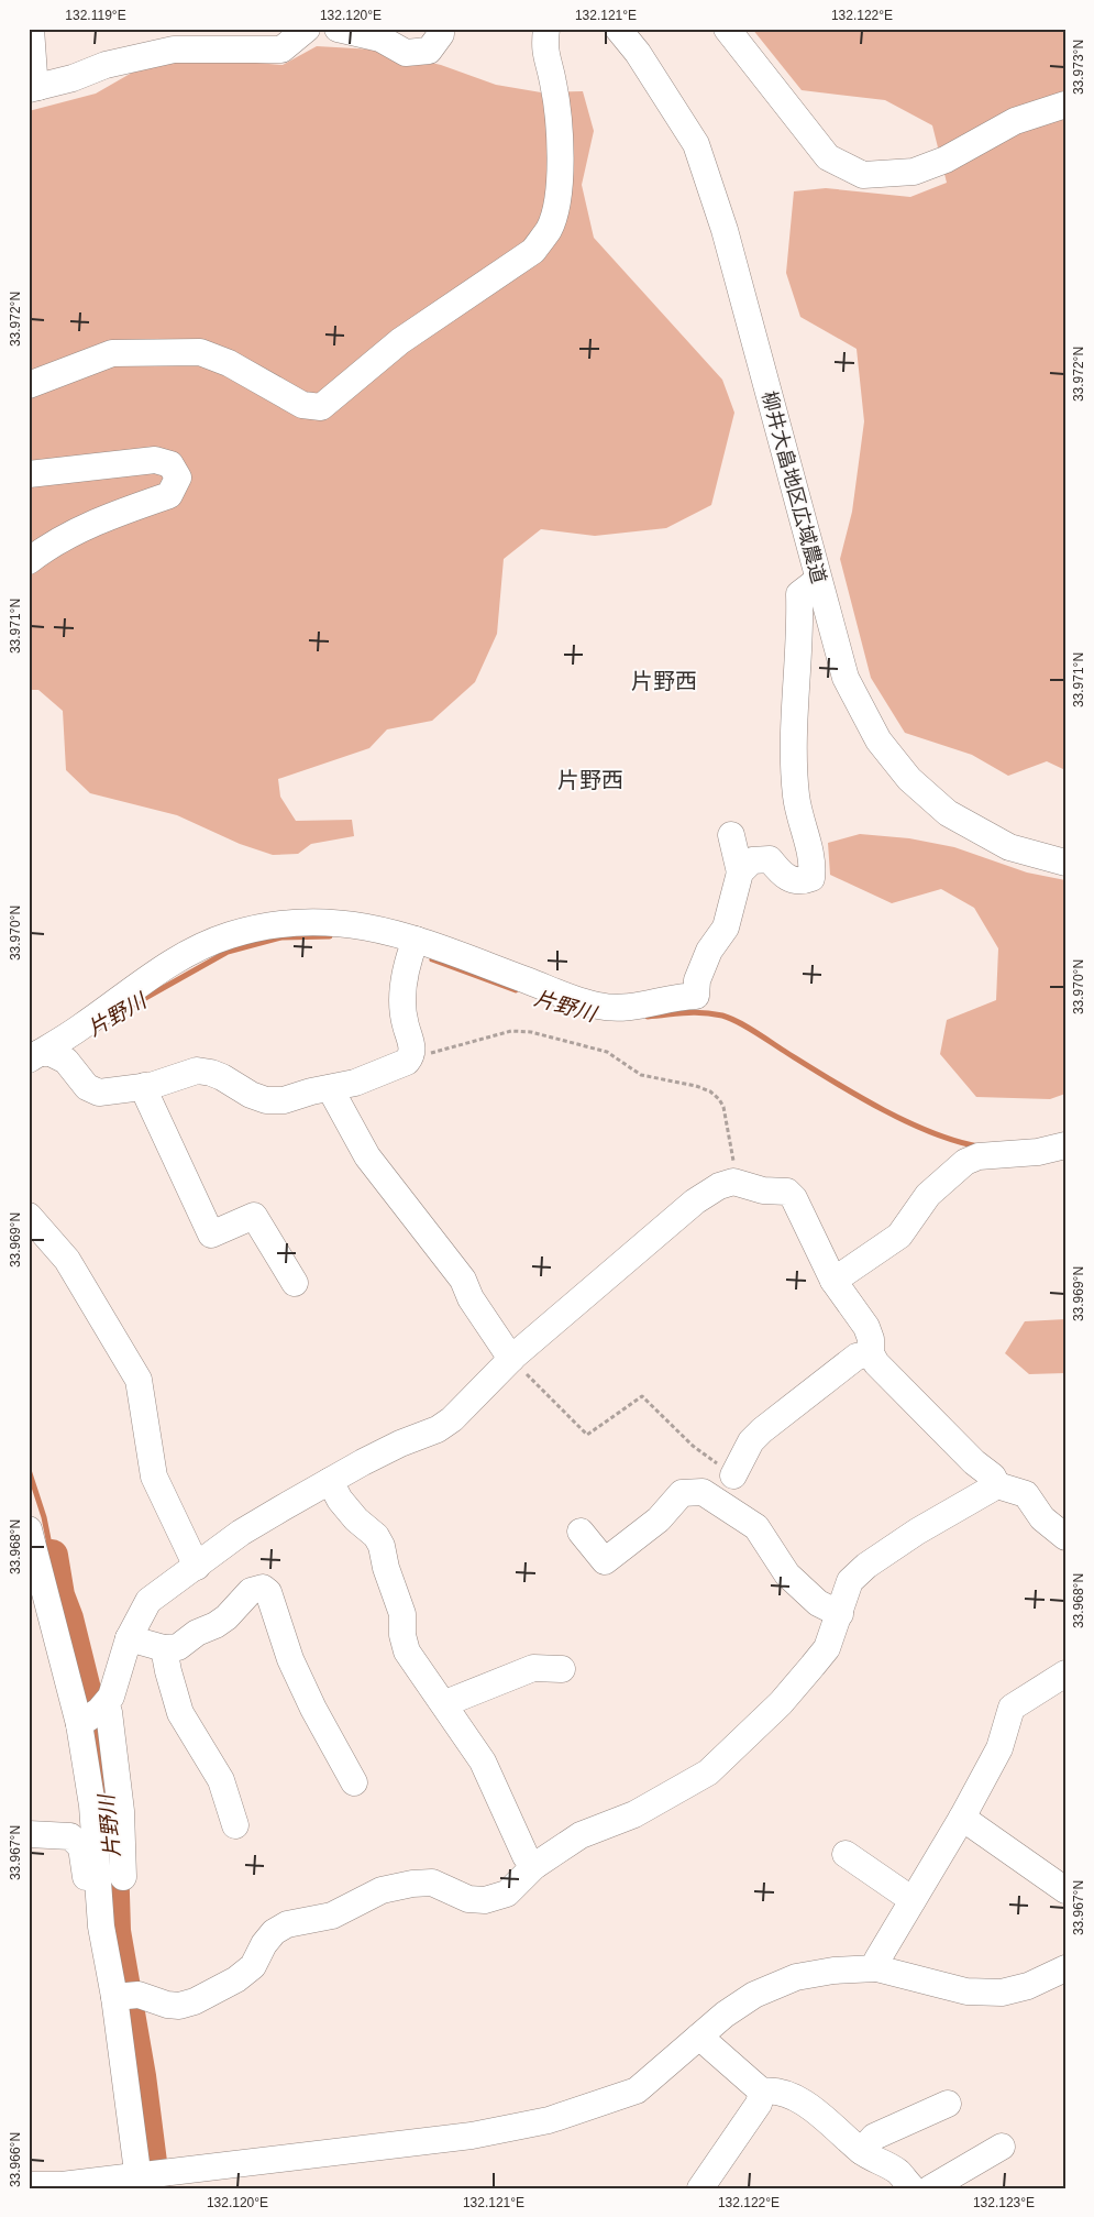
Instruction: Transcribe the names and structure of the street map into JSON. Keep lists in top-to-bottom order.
{
  "streets": {
    "street": ["柳井大畠地区広域農道"]
  },
  "districts": ["片野西", "片野西"],
  "water": ["片野川"],
  "coordinates": [
    "132.119°E",
    "132.120°E",
    "132.121°E",
    "132.122°E",
    "33.973°N",
    "33.972°N",
    "33.971°N",
    "33.970°N",
    "33.969°N",
    "33.968°N",
    "33.967°N",
    "33.966°N",
    "132.123°E"
  ]
}
